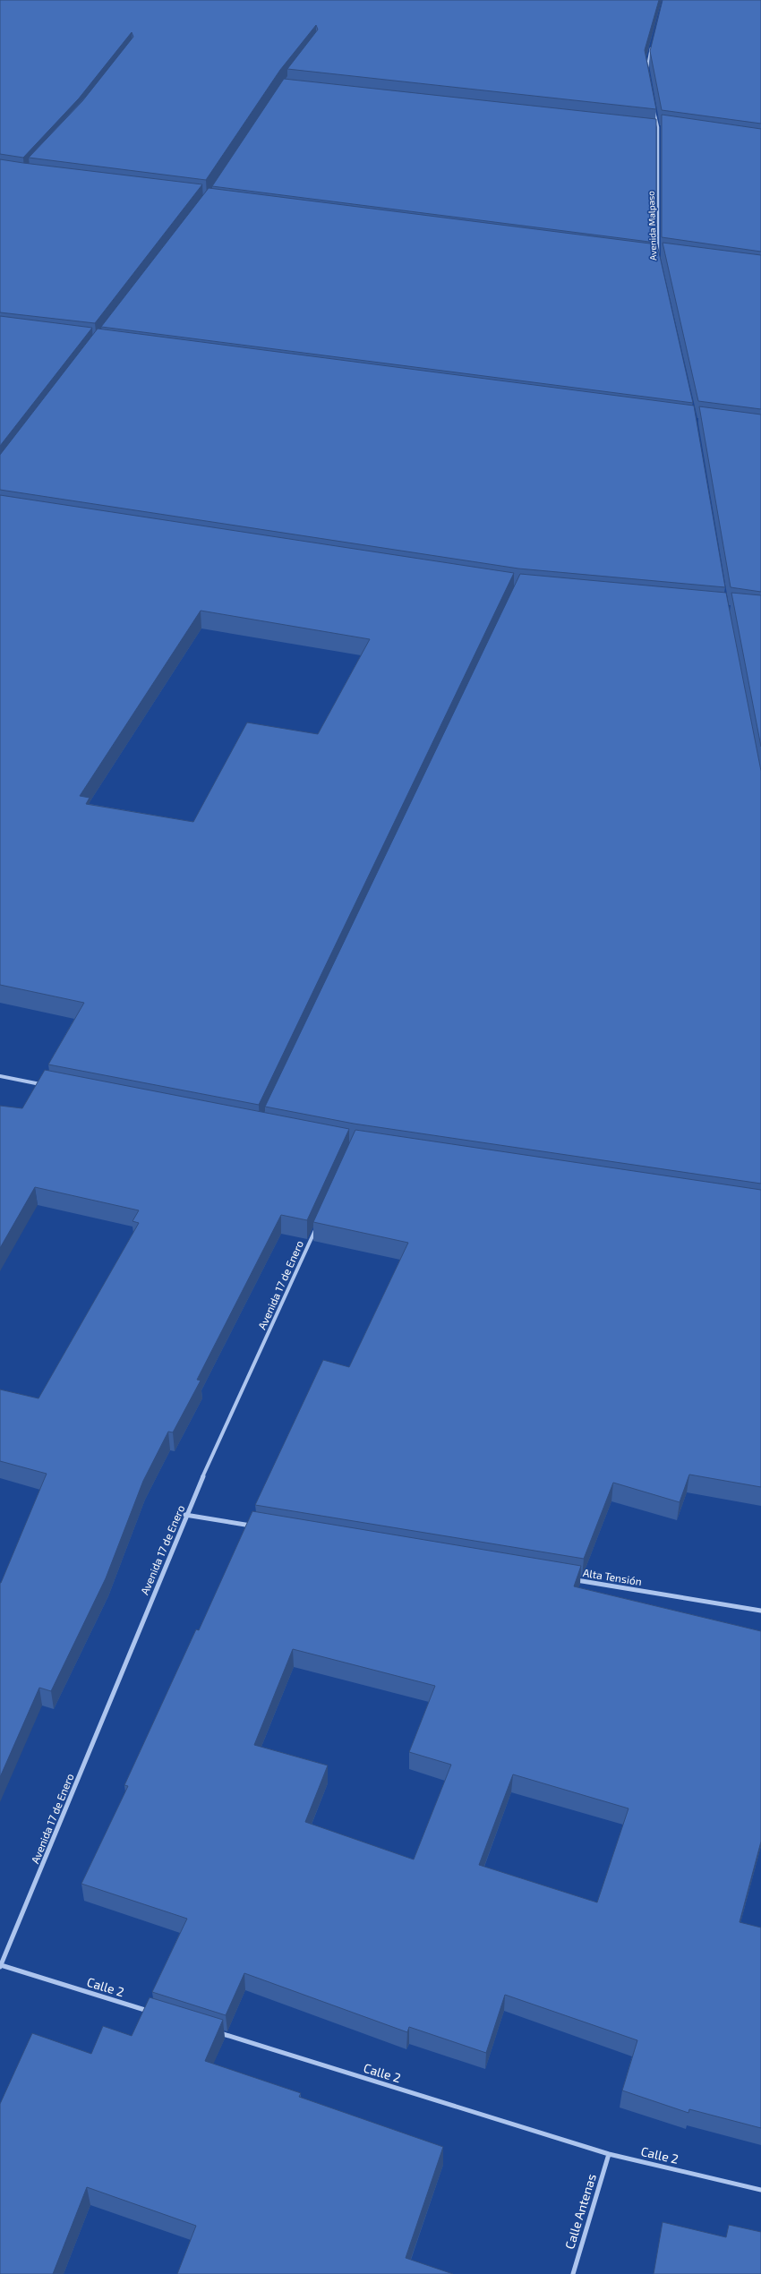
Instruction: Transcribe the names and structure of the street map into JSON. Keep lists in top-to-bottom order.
{
  "streets": {
    "street": [
      "Avenida Malpaso",
      "Avenida 17 de Enero",
      "Alta Tensión",
      "Calle 2",
      "Calle Antenas"
    ]
  },
  "crossings": [
    ["Avenida 17 de Enero", "Calle 2"],
    ["Calle 2", "Calle Antenas"]
  ]
}
